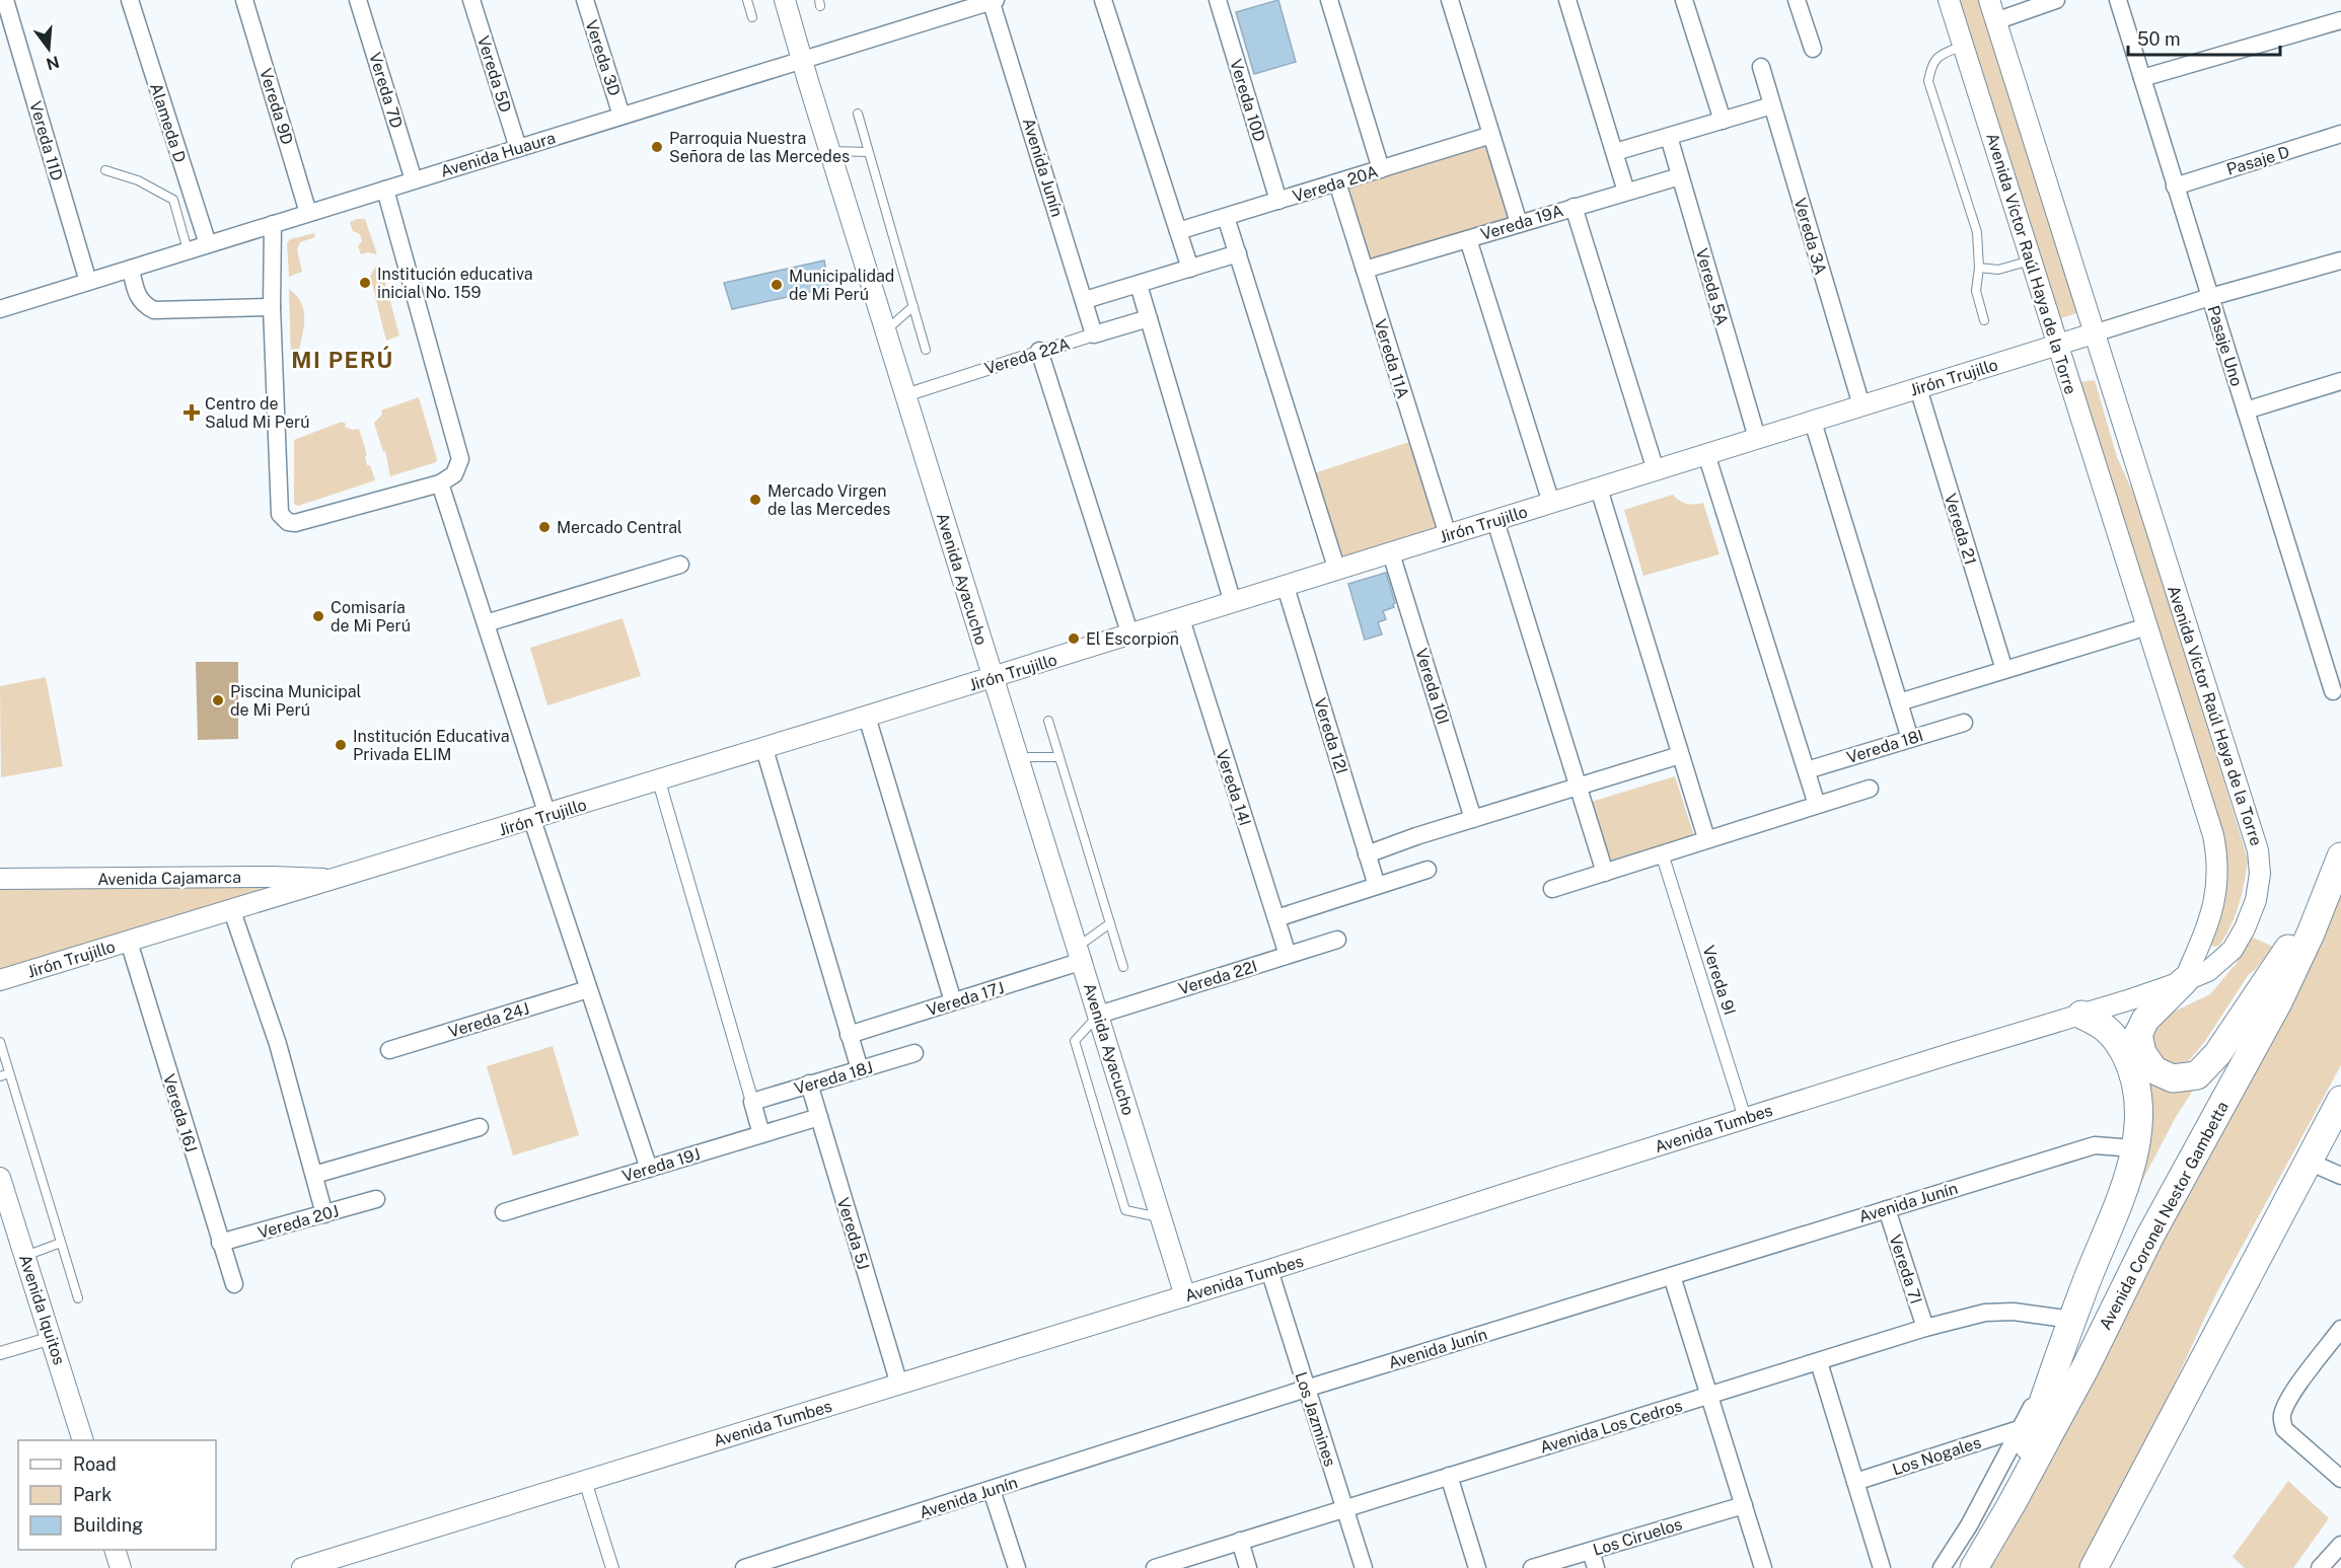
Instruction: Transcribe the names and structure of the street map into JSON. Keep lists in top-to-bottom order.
{
  "streets": {
    "highway": ["Avenida Coronel Nestor Gambetta"],
    "street": [
      "Vereda 3D",
      "Vereda 5D",
      "Vereda 7D",
      "Vereda 10D",
      "Vereda 9D",
      "Alameda D",
      "Vereda 11D",
      "Avenida Huaura",
      "Pasaje D",
      "Avenida Junín",
      "Vereda 20A",
      "Vereda 19A",
      "Vereda 3A",
      "Avenida Víctor Raúl Haya de la Torre",
      "Vereda 5A",
      "Pasaje Uno",
      "Vereda 22A",
      "Vereda 11A",
      "Jirón Trujillo",
      "Vereda 21",
      "Avenida Ayacucho",
      "Vereda 10I",
      "Vereda 12I",
      "Vereda 18I",
      "Vereda 14I",
      "Avenida Cajamarca",
      "Vereda 22I",
      "Vereda 9I",
      "Vereda 17J",
      "Vereda 24J",
      "Vereda 18J",
      "Vereda 16J",
      "Avenida Tumbes",
      "Vereda 19J",
      "Vereda 20J",
      "Vereda 5J",
      "Vereda 7I",
      "Avenida Iquitos",
      "Los Jazmines",
      "Avenida Los Cedros",
      "Los Nogales",
      "Los Ciruelos"
    ]
  },
  "crossings": [
    ["Vereda 3D", "Avenida Huaura"],
    ["Vereda 5D", "Avenida Huaura"],
    ["Vereda 7D", "Avenida Huaura"],
    ["Vereda 10D", "Vereda 20A"],
    ["Vereda 9D", "Avenida Huaura"],
    ["Alameda D", "Avenida Huaura"],
    ["Vereda 11D", "Avenida Huaura"],
    ["Avenida Huaura", "Avenida Junín"],
    ["Avenida Huaura", "Avenida Ayacucho"],
    ["Pasaje D", "Pasaje Uno"],
    ["Avenida Junín", "Vereda 22A"],
    ["Avenida Junín", "Vereda 7I"],
    ["Avenida Junín", "Los Jazmines"],
    ["Vereda 20A", "Vereda 11A"],
    ["Vereda 19A", "Vereda 5A"],
    ["Vereda 19A", "Vereda 11A"],
    ["Vereda 3A", "Jirón Trujillo"],
    ["Avenida Víctor Raúl Haya de la Torre", "Jirón Trujillo"],
    ["Avenida Víctor Raúl Haya de la Torre", "Avenida Tumbes"],
    ["Vereda 5A", "Jirón Trujillo"],
    ["Vereda 22A", "Avenida Ayacucho"],
    ["Vereda 11A", "Jirón Trujillo"],
    ["Jirón Trujillo", "Vereda 21"],
    ["Jirón Trujillo", "Avenida Ayacucho"],
    ["Jirón Trujillo", "Vereda 10I"],
    ["Jirón Trujillo", "Vereda 12I"],
    ["Jirón Trujillo", "Vereda 14I"],
    ["Jirón Trujillo", "Avenida Cajamarca"],
    ["Jirón Trujillo", "Vereda 16J"],
    ["Avenida Ayacucho", "Vereda 22I"],
    ["Avenida Ayacucho", "Vereda 17J"],
    ["Avenida Ayacucho", "Avenida Tumbes"],
    ["Vereda 14I", "Vereda 22I"],
    ["Vereda 9I", "Avenida Tumbes"],
    ["Vereda 18J", "Vereda 5J"],
    ["Vereda 16J", "Vereda 20J"],
    ["Avenida Tumbes", "Vereda 5J"],
    ["Avenida Tumbes", "Los Jazmines"],
    ["Vereda 19J", "Vereda 5J"],
    ["Vereda 7I", "Avenida Los Cedros"],
    ["Los Jazmines", "Avenida Los Cedros"]
  ],
  "districts": ["MI PERÚ"],
  "places": {
    "other": [
      "Parroquia Nuestra Señora de las Mercedes",
      "Institución educativa inicial No. 159",
      "Municipalidad de Mi Perú",
      "Mercado Virgen de las Mercedes",
      "Mercado Central",
      "Comisaría de Mi Perú",
      "El Escorpion",
      "Piscina Municipal de Mi Perú",
      "Institución Educativa Privada ELIM"
    ],
    "health": ["Centro de Salud Mi Perú"]
  },
  "legend": ["Road", "Park", "Building"],
  "scale_bar": "50 m",
  "north": "bottom"
}
